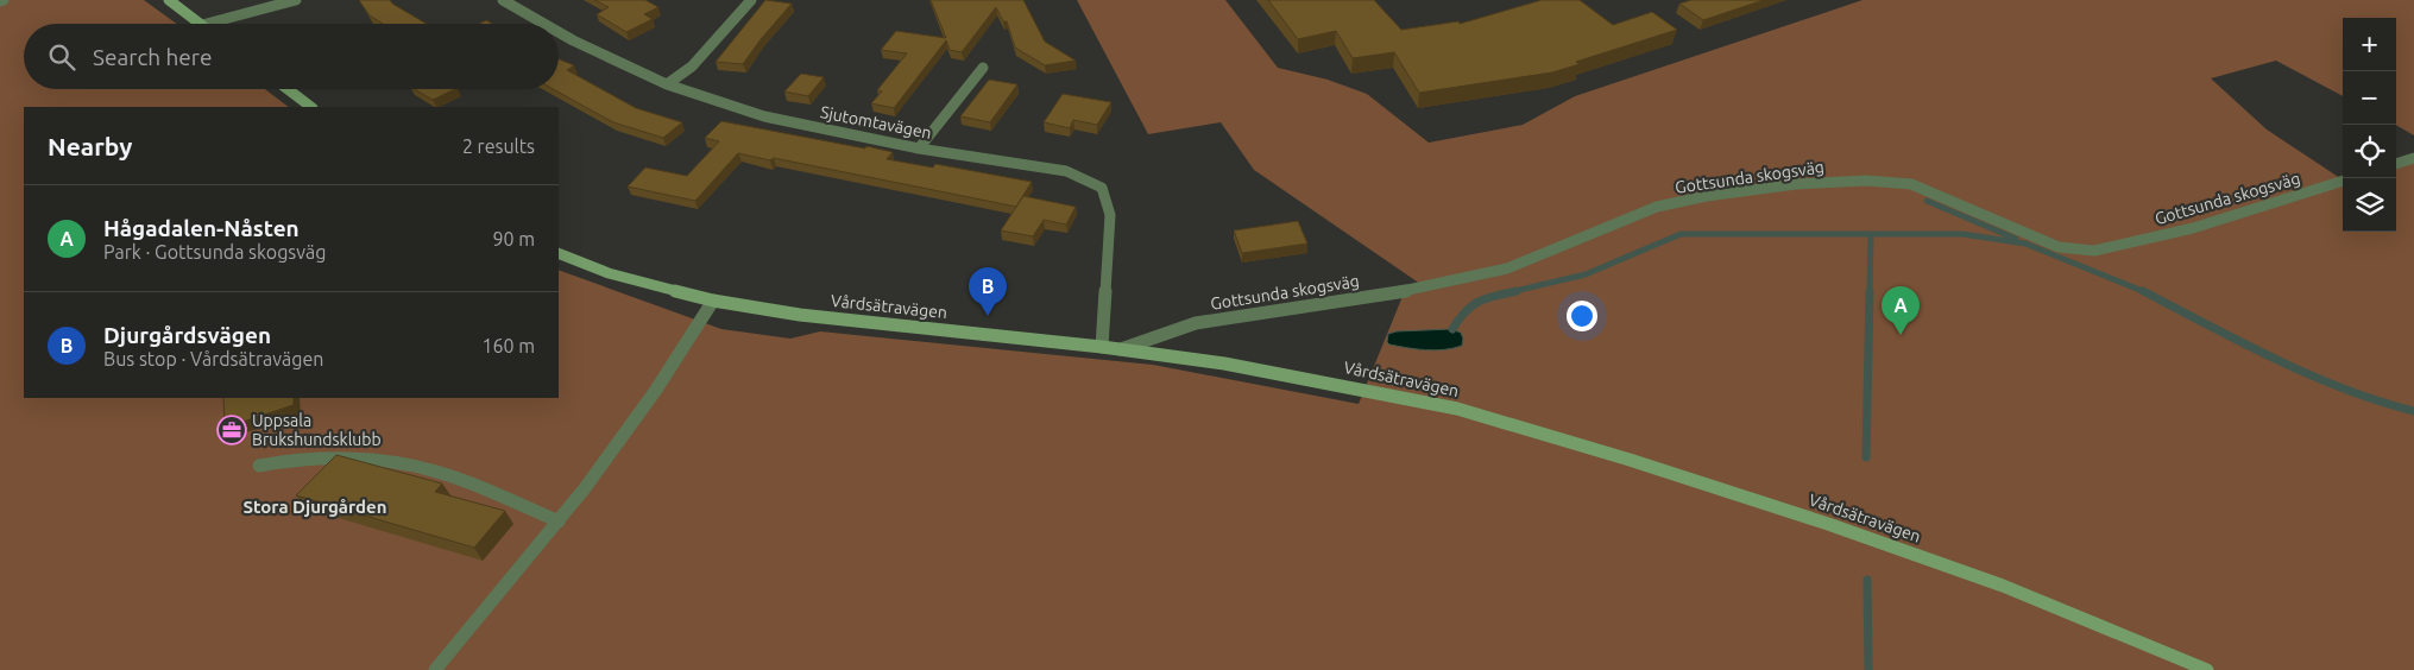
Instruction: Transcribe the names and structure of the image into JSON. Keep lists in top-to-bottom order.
{
  "streets": {
    "street": ["Sjutomtavägen", "Gottsunda skogsväg", "Vårdsätravägen"]
  },
  "crossings": [
    ["Sjutomtavägen", "Vårdsätravägen"],
    ["Gottsunda skogsväg", "Vårdsätravägen"]
  ],
  "districts": ["Stora Djurgården"],
  "places": {
    "office": ["Uppsala Brukshundsklubb"]
  },
  "page": {
    "map_buttons": ["+", "−"],
    "search": "Search here",
    "heading": ["Nearby", "2 results"],
    "list": [
      {
        "mark": "A",
        "name": "Hågadalen-Nåsten",
        "note": "Park · Gottsunda skogsväg",
        "value": "90 m"
      },
      {
        "mark": "B",
        "name": "Djurgårdsvägen",
        "note": "Bus stop · Vårdsätravägen",
        "value": "160 m"
      }
    ],
    "pins": ["B", "A"]
  }
}
